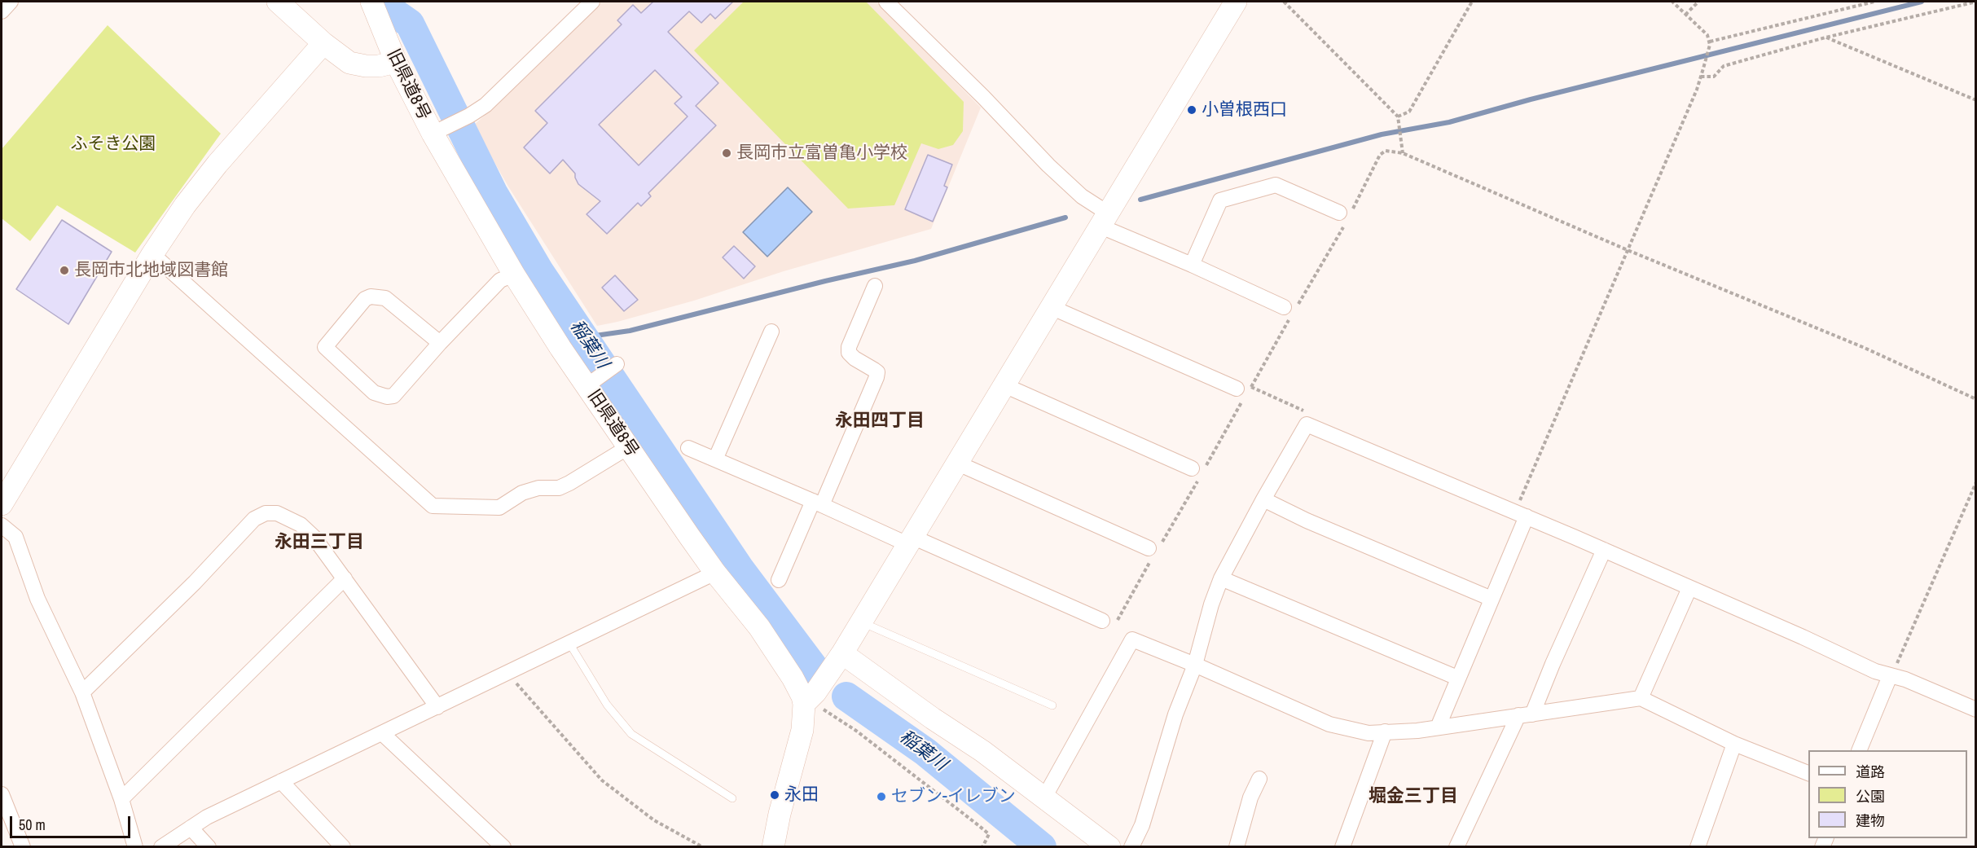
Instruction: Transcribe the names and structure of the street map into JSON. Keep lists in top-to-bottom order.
{
  "streets": {
    "street": ["旧県道8号"]
  },
  "districts": ["永田四丁目", "永田三丁目", "堀金三丁目"],
  "water": ["稲葉川"],
  "parks": ["ふそき公園"],
  "places": [
    "小曽根西口",
    "長岡市立富曽亀小学校",
    "長岡市北地域図書館",
    "永田",
    "セブン-イレブン"
  ],
  "legend": ["道路", "公園", "建物"],
  "scale_bar": "50 m"
}
